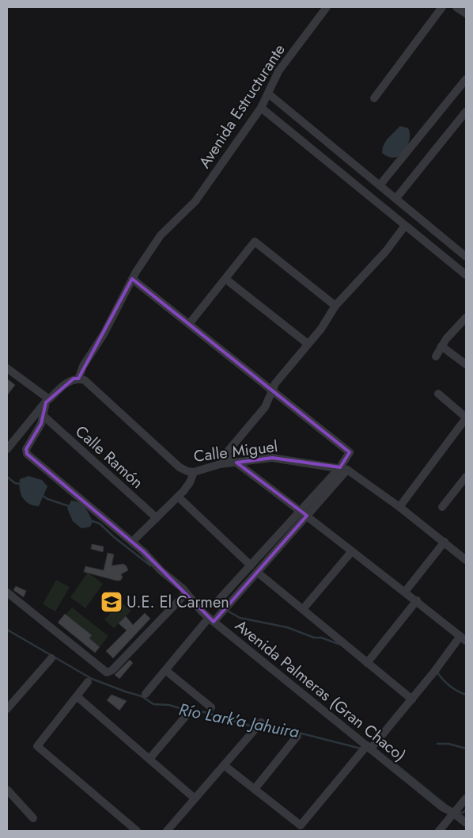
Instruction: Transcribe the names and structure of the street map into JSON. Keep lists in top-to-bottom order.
{
  "streets": {
    "street": [
      "Avenida Estructurante",
      "Calle Miguel",
      "Calle Ramón",
      "Avenida Palmeras (Gran Chaco)"
    ]
  },
  "crossings": [
    ["Avenida Estructurante", "Calle Miguel"],
    ["Calle Ramón", "Avenida Palmeras (Gran Chaco)"]
  ],
  "water": ["Río Lark’a Jahuira"],
  "places": {
    "school or university": ["U.E. El Carmen"]
  }
}
